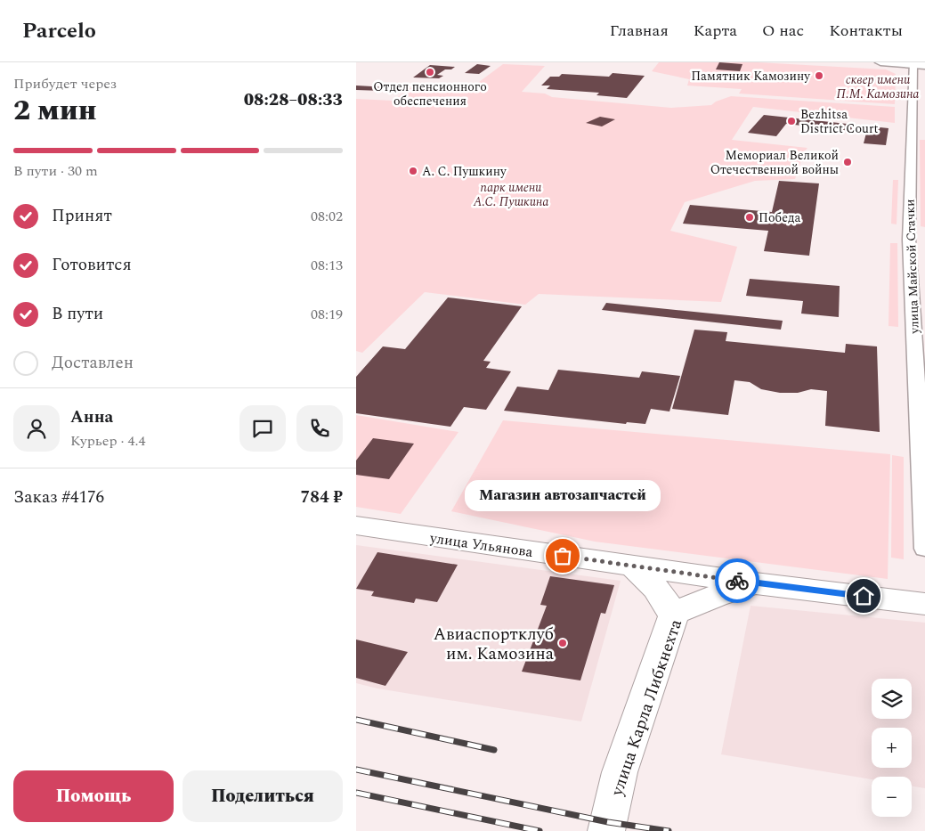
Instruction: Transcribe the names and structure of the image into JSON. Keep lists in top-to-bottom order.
{
  "streets": {
    "main road": ["улица Ульянова", "улица Карла Либкнехта"],
    "street": ["улица Майской Стачки"]
  },
  "crossings": [
    ["улица Ульянова", "улица Карла Либкнехта"]
  ],
  "parks": ["сквер имени П.М. Камозина", "парк имени А.С. Пушкина"],
  "places": [
    "Отдел пенсионного обеспечения",
    "Памятник Камозину",
    "Bezhitsa District Court",
    "Мемориал Великой Отечественной войны",
    "А. С. Пушкину",
    "Победа",
    "Магазин автозапчастей",
    "Авиаспортклуб им. Камозина"
  ],
  "page": {
    "header": "Parcelo",
    "nav": [
      "Главная",
      "Карта",
      "О нас",
      "Контакты"
    ],
    "heading": ["2 мин", "Прибудет через", "08:28–08:33"],
    "panel": [
      "Анна",
      "Курьер · 4.4",
      "Заказ #4176",
      "784 ₽"
    ],
    "bar": "В пути · 30 m",
    "list": [
      ["Принят", "08:02"],
      ["Готовится", "08:13"],
      ["В пути", "08:19"],
      "Доставлен"
    ],
    "bubble": "Магазин автозапчастей",
    "map_buttons": ["+", "−"],
    "buttons": ["Помощь", "Поделиться"]
  }
}
